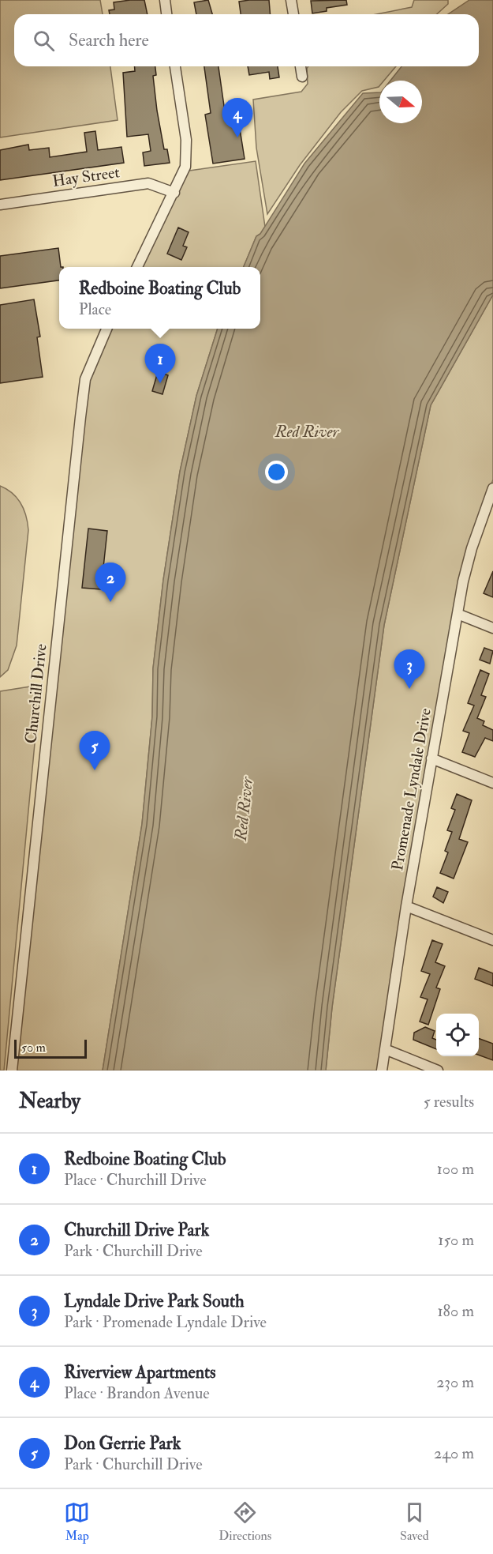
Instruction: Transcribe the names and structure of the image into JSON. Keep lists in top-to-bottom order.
{
  "streets": {
    "street": ["Hay Street", "Churchill Drive", "Promenade Lyndale Drive"]
  },
  "water": ["Red River"],
  "scale_bar": "50 m",
  "north": "right",
  "page": {
    "search": "Search here",
    "pins": [
      "4",
      "1",
      "2",
      "3",
      "5"
    ],
    "popup": ["Redboine Boating Club", "Place"],
    "scale": "50 m",
    "heading": ["Nearby", "5 results"],
    "list": [
      {
        "mark": "1",
        "name": "Redboine Boating Club",
        "note": "Place · Churchill Drive",
        "value": "100 m"
      },
      {
        "mark": "2",
        "name": "Churchill Drive Park",
        "note": "Park · Churchill Drive",
        "value": "150 m"
      },
      {
        "mark": "3",
        "name": "Lyndale Drive Park South",
        "note": "Park · Promenade Lyndale Drive",
        "value": "180 m"
      },
      {
        "mark": "4",
        "name": "Riverview Apartments",
        "note": "Place · Brandon Avenue",
        "value": "230 m"
      },
      {
        "mark": "5",
        "name": "Don Gerrie Park",
        "note": "Park · Churchill Drive",
        "value": "240 m"
      }
    ],
    "nav": ["Map", "Directions", "Saved"]
  }
}
